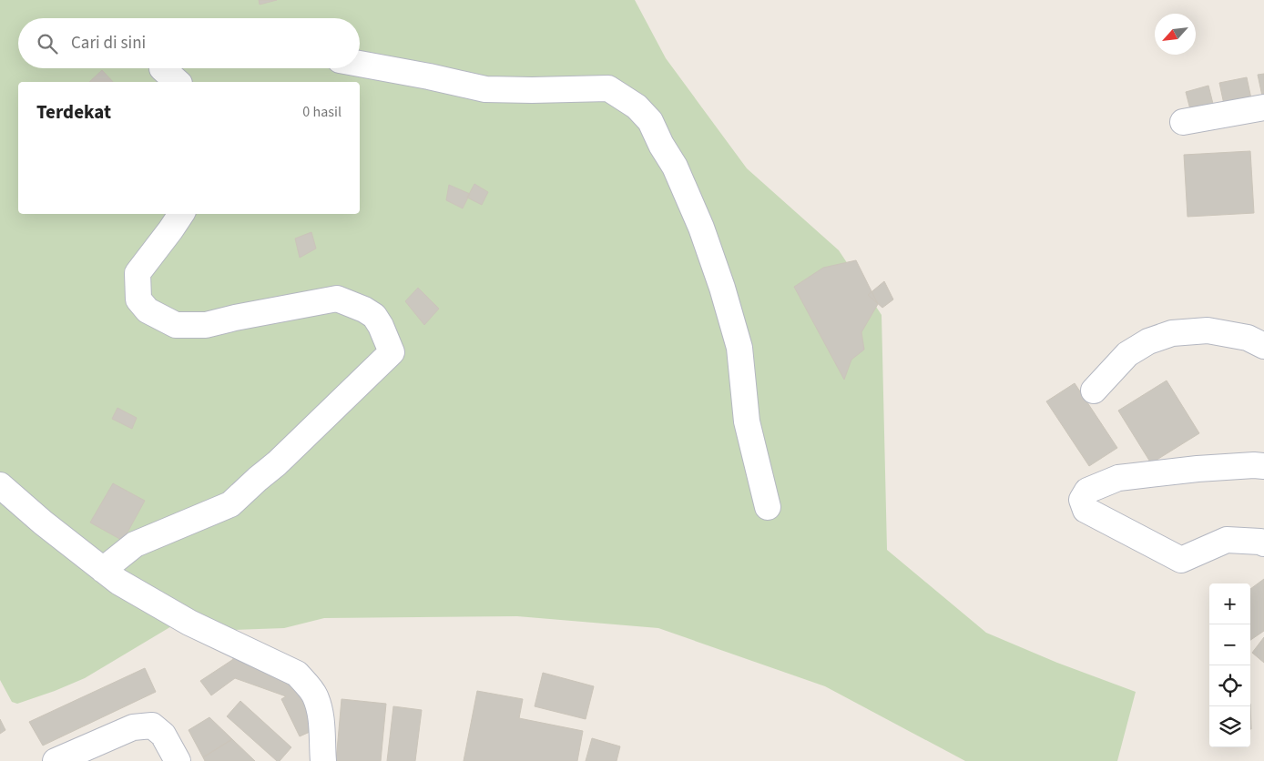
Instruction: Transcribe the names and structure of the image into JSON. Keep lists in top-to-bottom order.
{
  "north": "bottom left",
  "page": {
    "search": "Cari di sini",
    "heading": ["Terdekat", "0 hasil"],
    "map_buttons": ["+", "−"]
  }
}
